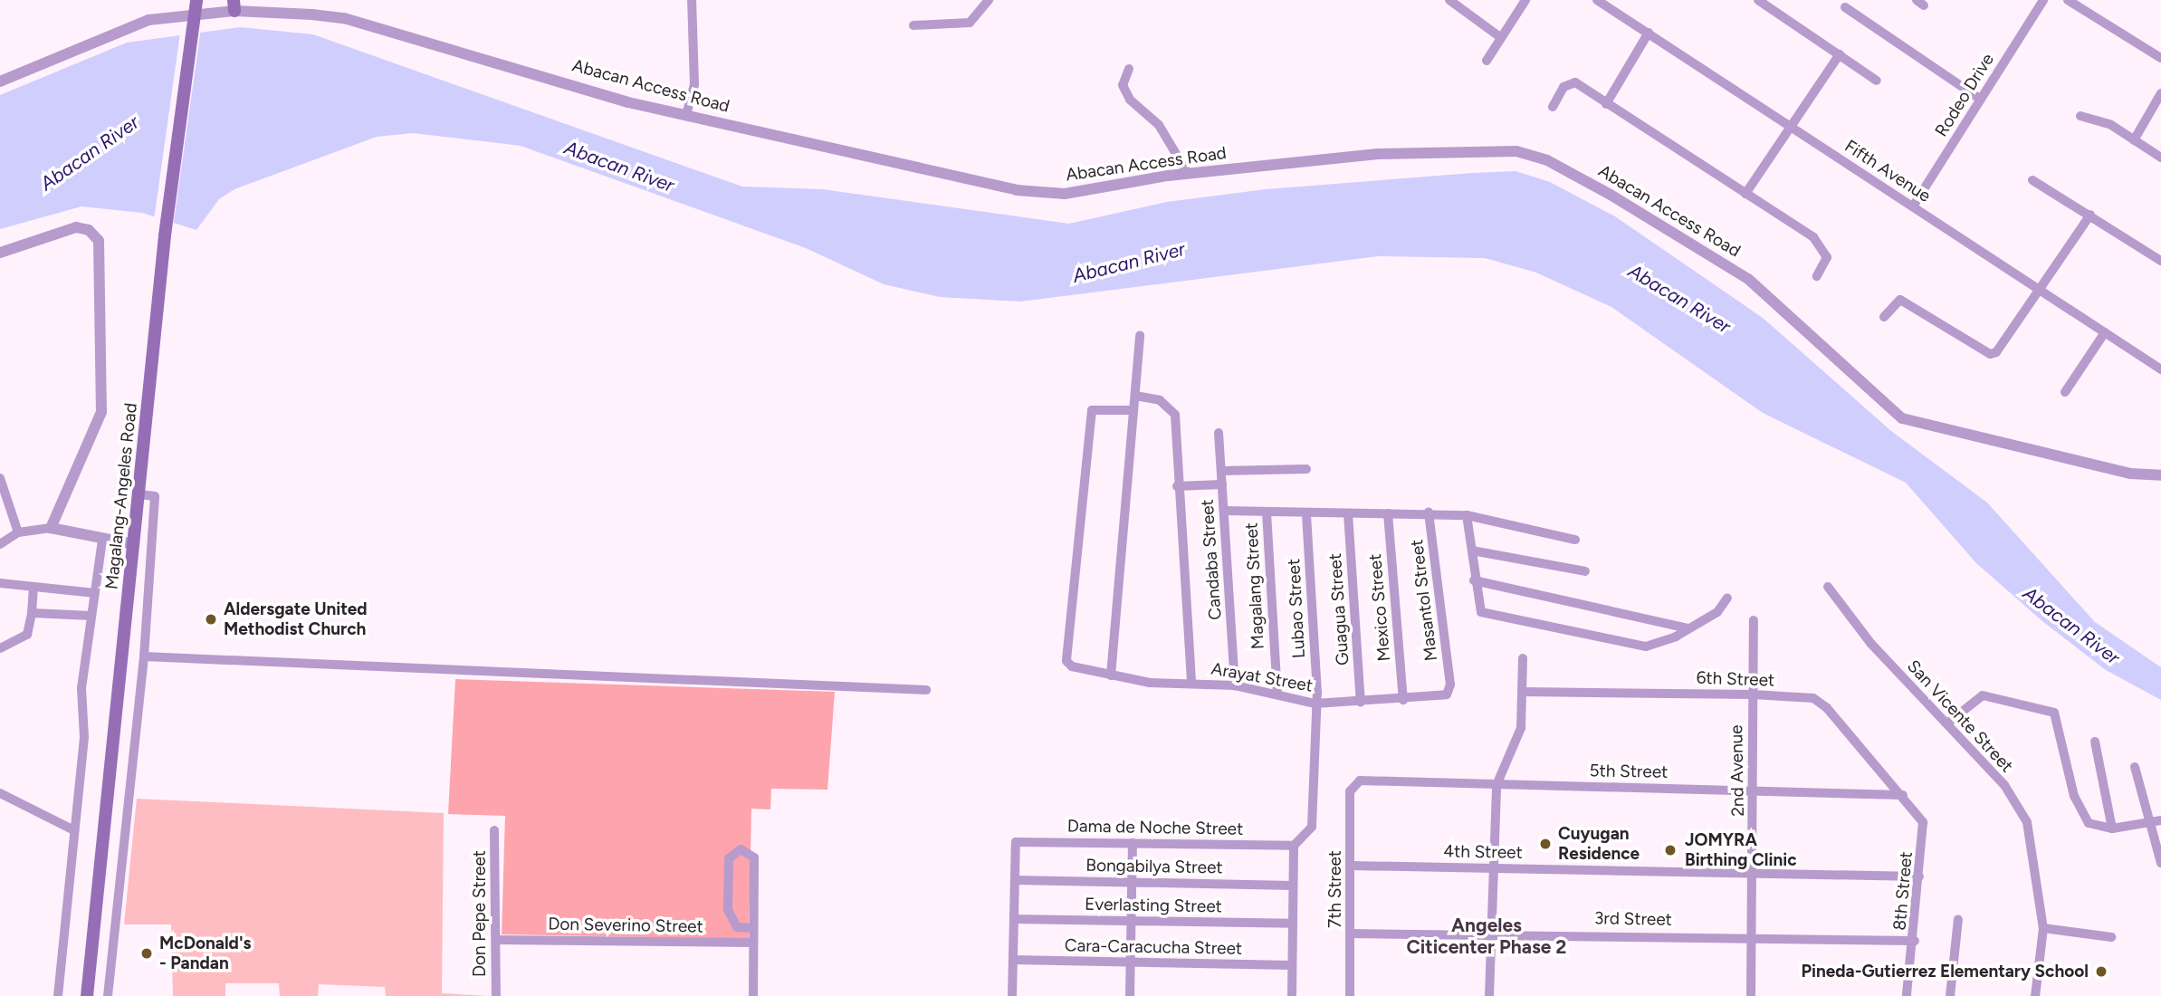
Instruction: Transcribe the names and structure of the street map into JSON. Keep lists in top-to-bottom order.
{
  "streets": {
    "main road": ["Magalang-Angeles Road"],
    "street": [
      "Abacan Access Road",
      "Rodeo Drive",
      "Fifth Avenue",
      "Candaba Street",
      "Magalang Street",
      "Masantol Street",
      "Mexico Street",
      "Lubao Street",
      "Guagua Street",
      "Arayat Street",
      "6th Street",
      "San Vicente Street",
      "2nd Avenue",
      "5th Street",
      "Dama de Noche Street",
      "4th Street",
      "Bongabilya Street",
      "7th Street",
      "8th Street",
      "Everlasting Street",
      "Don Pepe Street",
      "3rd Street",
      "Don Severino Street",
      "Cara-Caracucha Street"
    ]
  },
  "crossings": [
    ["Rodeo Drive", "Fifth Avenue"],
    ["Candaba Street", "Arayat Street"],
    ["Magalang Street", "Arayat Street"],
    ["Masantol Street", "Arayat Street"],
    ["Mexico Street", "Arayat Street"],
    ["Lubao Street", "Arayat Street"],
    ["Lubao Street", "Dama de Noche Street"],
    ["Guagua Street", "Arayat Street"],
    ["6th Street", "2nd Avenue"],
    ["6th Street", "5th Street"],
    ["6th Street", "8th Street"],
    ["2nd Avenue", "5th Street"],
    ["2nd Avenue", "4th Street"],
    ["2nd Avenue", "3rd Street"],
    ["5th Street", "7th Street"],
    ["5th Street", "8th Street"],
    ["Dama de Noche Street", "Bongabilya Street"],
    ["4th Street", "7th Street"],
    ["4th Street", "8th Street"],
    ["7th Street", "3rd Street"],
    ["8th Street", "3rd Street"],
    ["Don Pepe Street", "Don Severino Street"]
  ],
  "districts": ["Angeles Citicenter Phase 2"],
  "water": ["Abacan River"],
  "places": [
    "Aldersgate United Methodist Church",
    "Cuyugan Residence",
    "JOMYRA Birthing Clinic",
    "McDonald's - Pandan",
    "Pineda-Gutierrez Elementary School"
  ]
}
